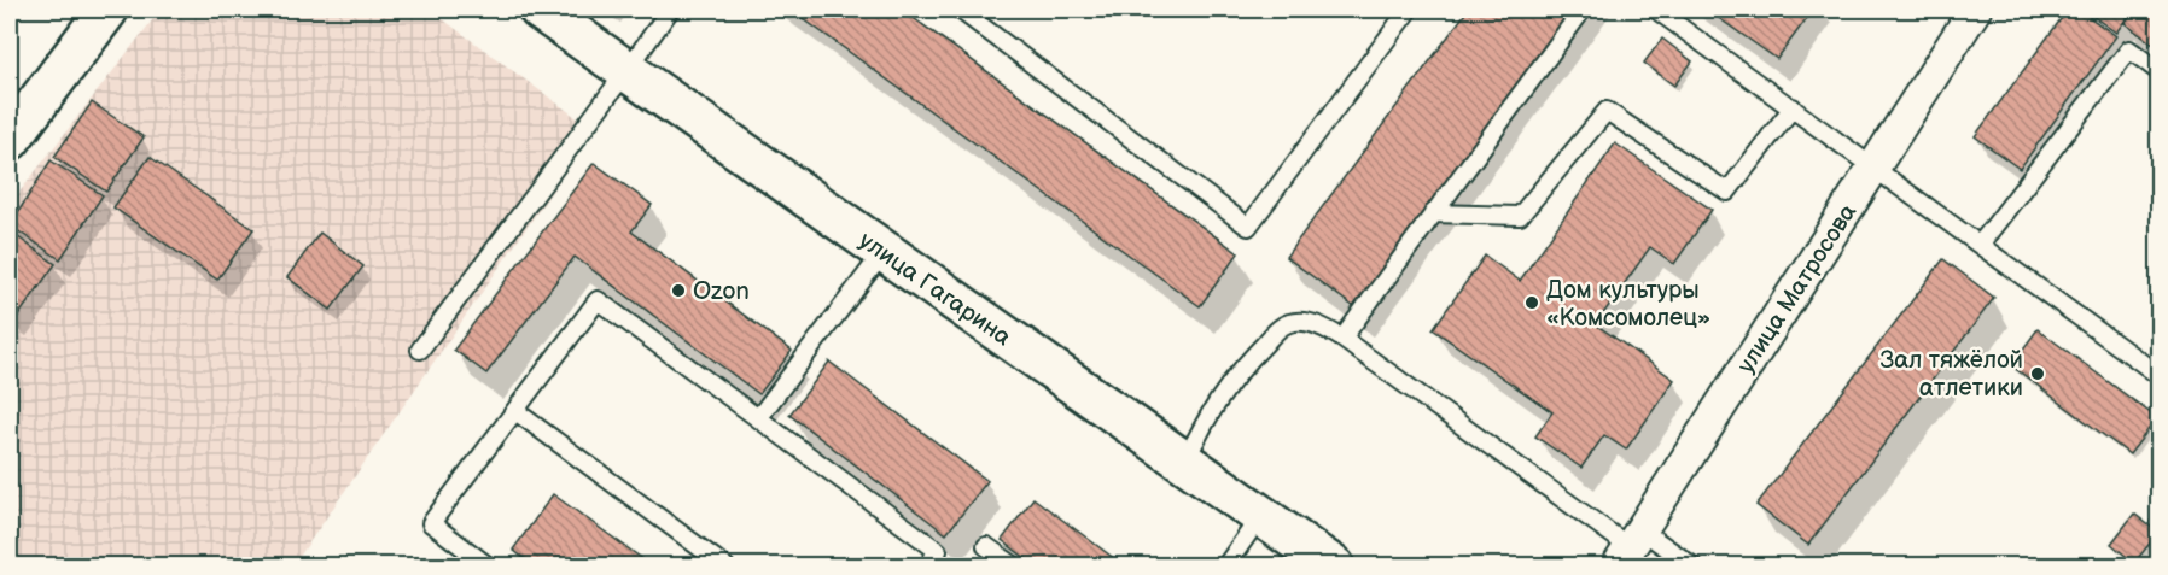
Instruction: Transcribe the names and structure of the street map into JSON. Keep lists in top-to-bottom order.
{
  "streets": {
    "main road": ["улица Гагарина"],
    "street": ["улица Матросова"]
  },
  "places": ["Ozon", "Дом культуры «Комсомолец»", "Зал тяжёлой атлетики"]
}
